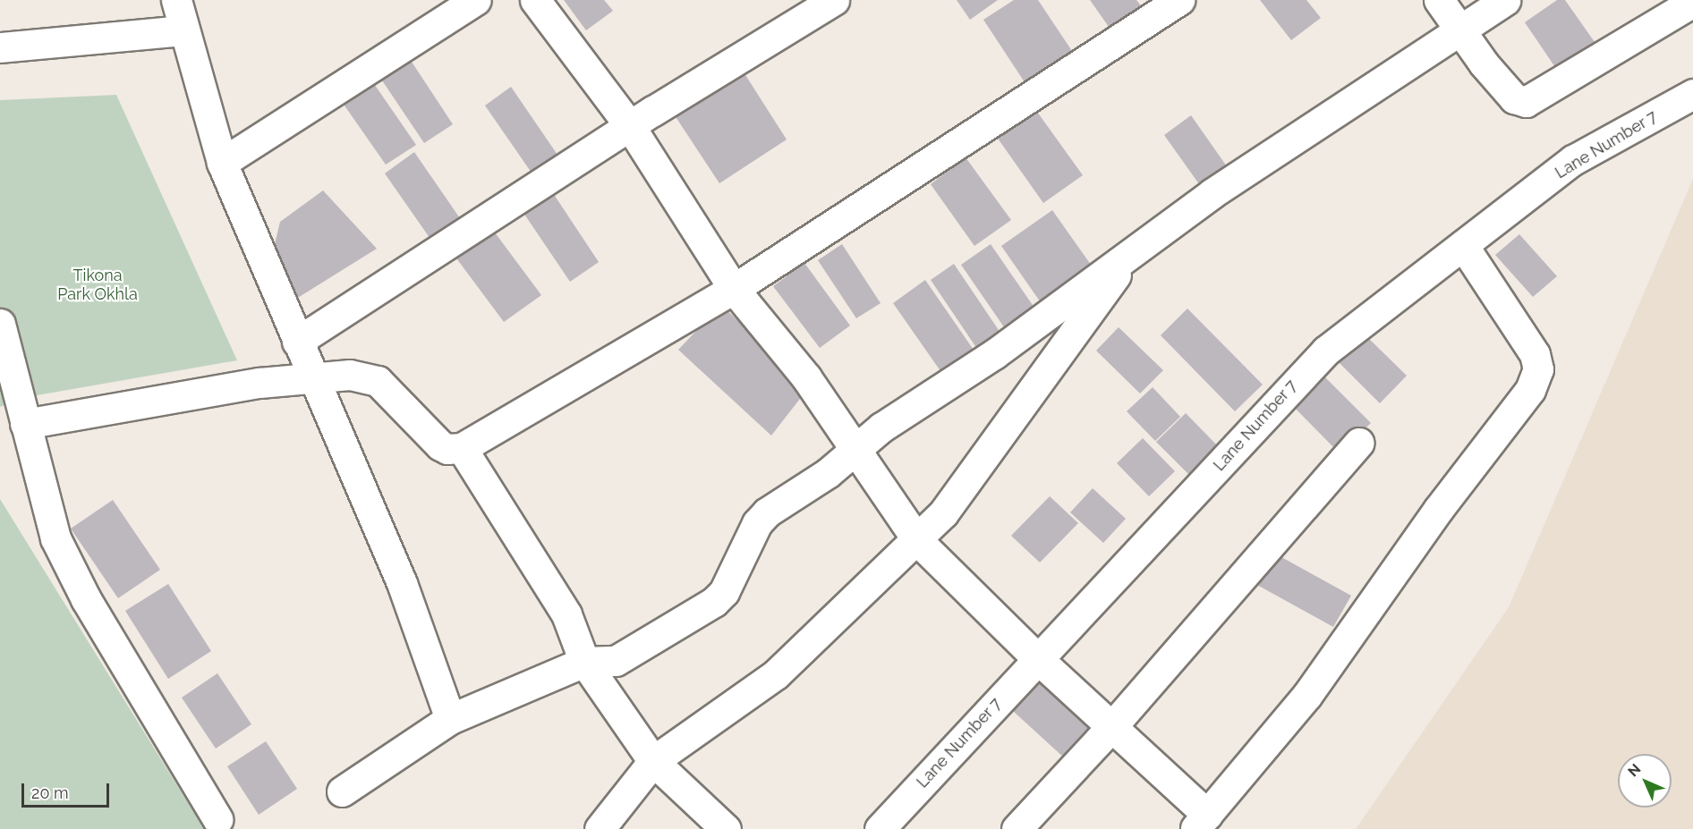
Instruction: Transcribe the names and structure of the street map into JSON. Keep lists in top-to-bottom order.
{
  "streets": {
    "street": ["Lane Number 7"]
  },
  "parks": ["Tikona Park Okhla"],
  "scale_bar": "20 m",
  "north": "top left"
}
